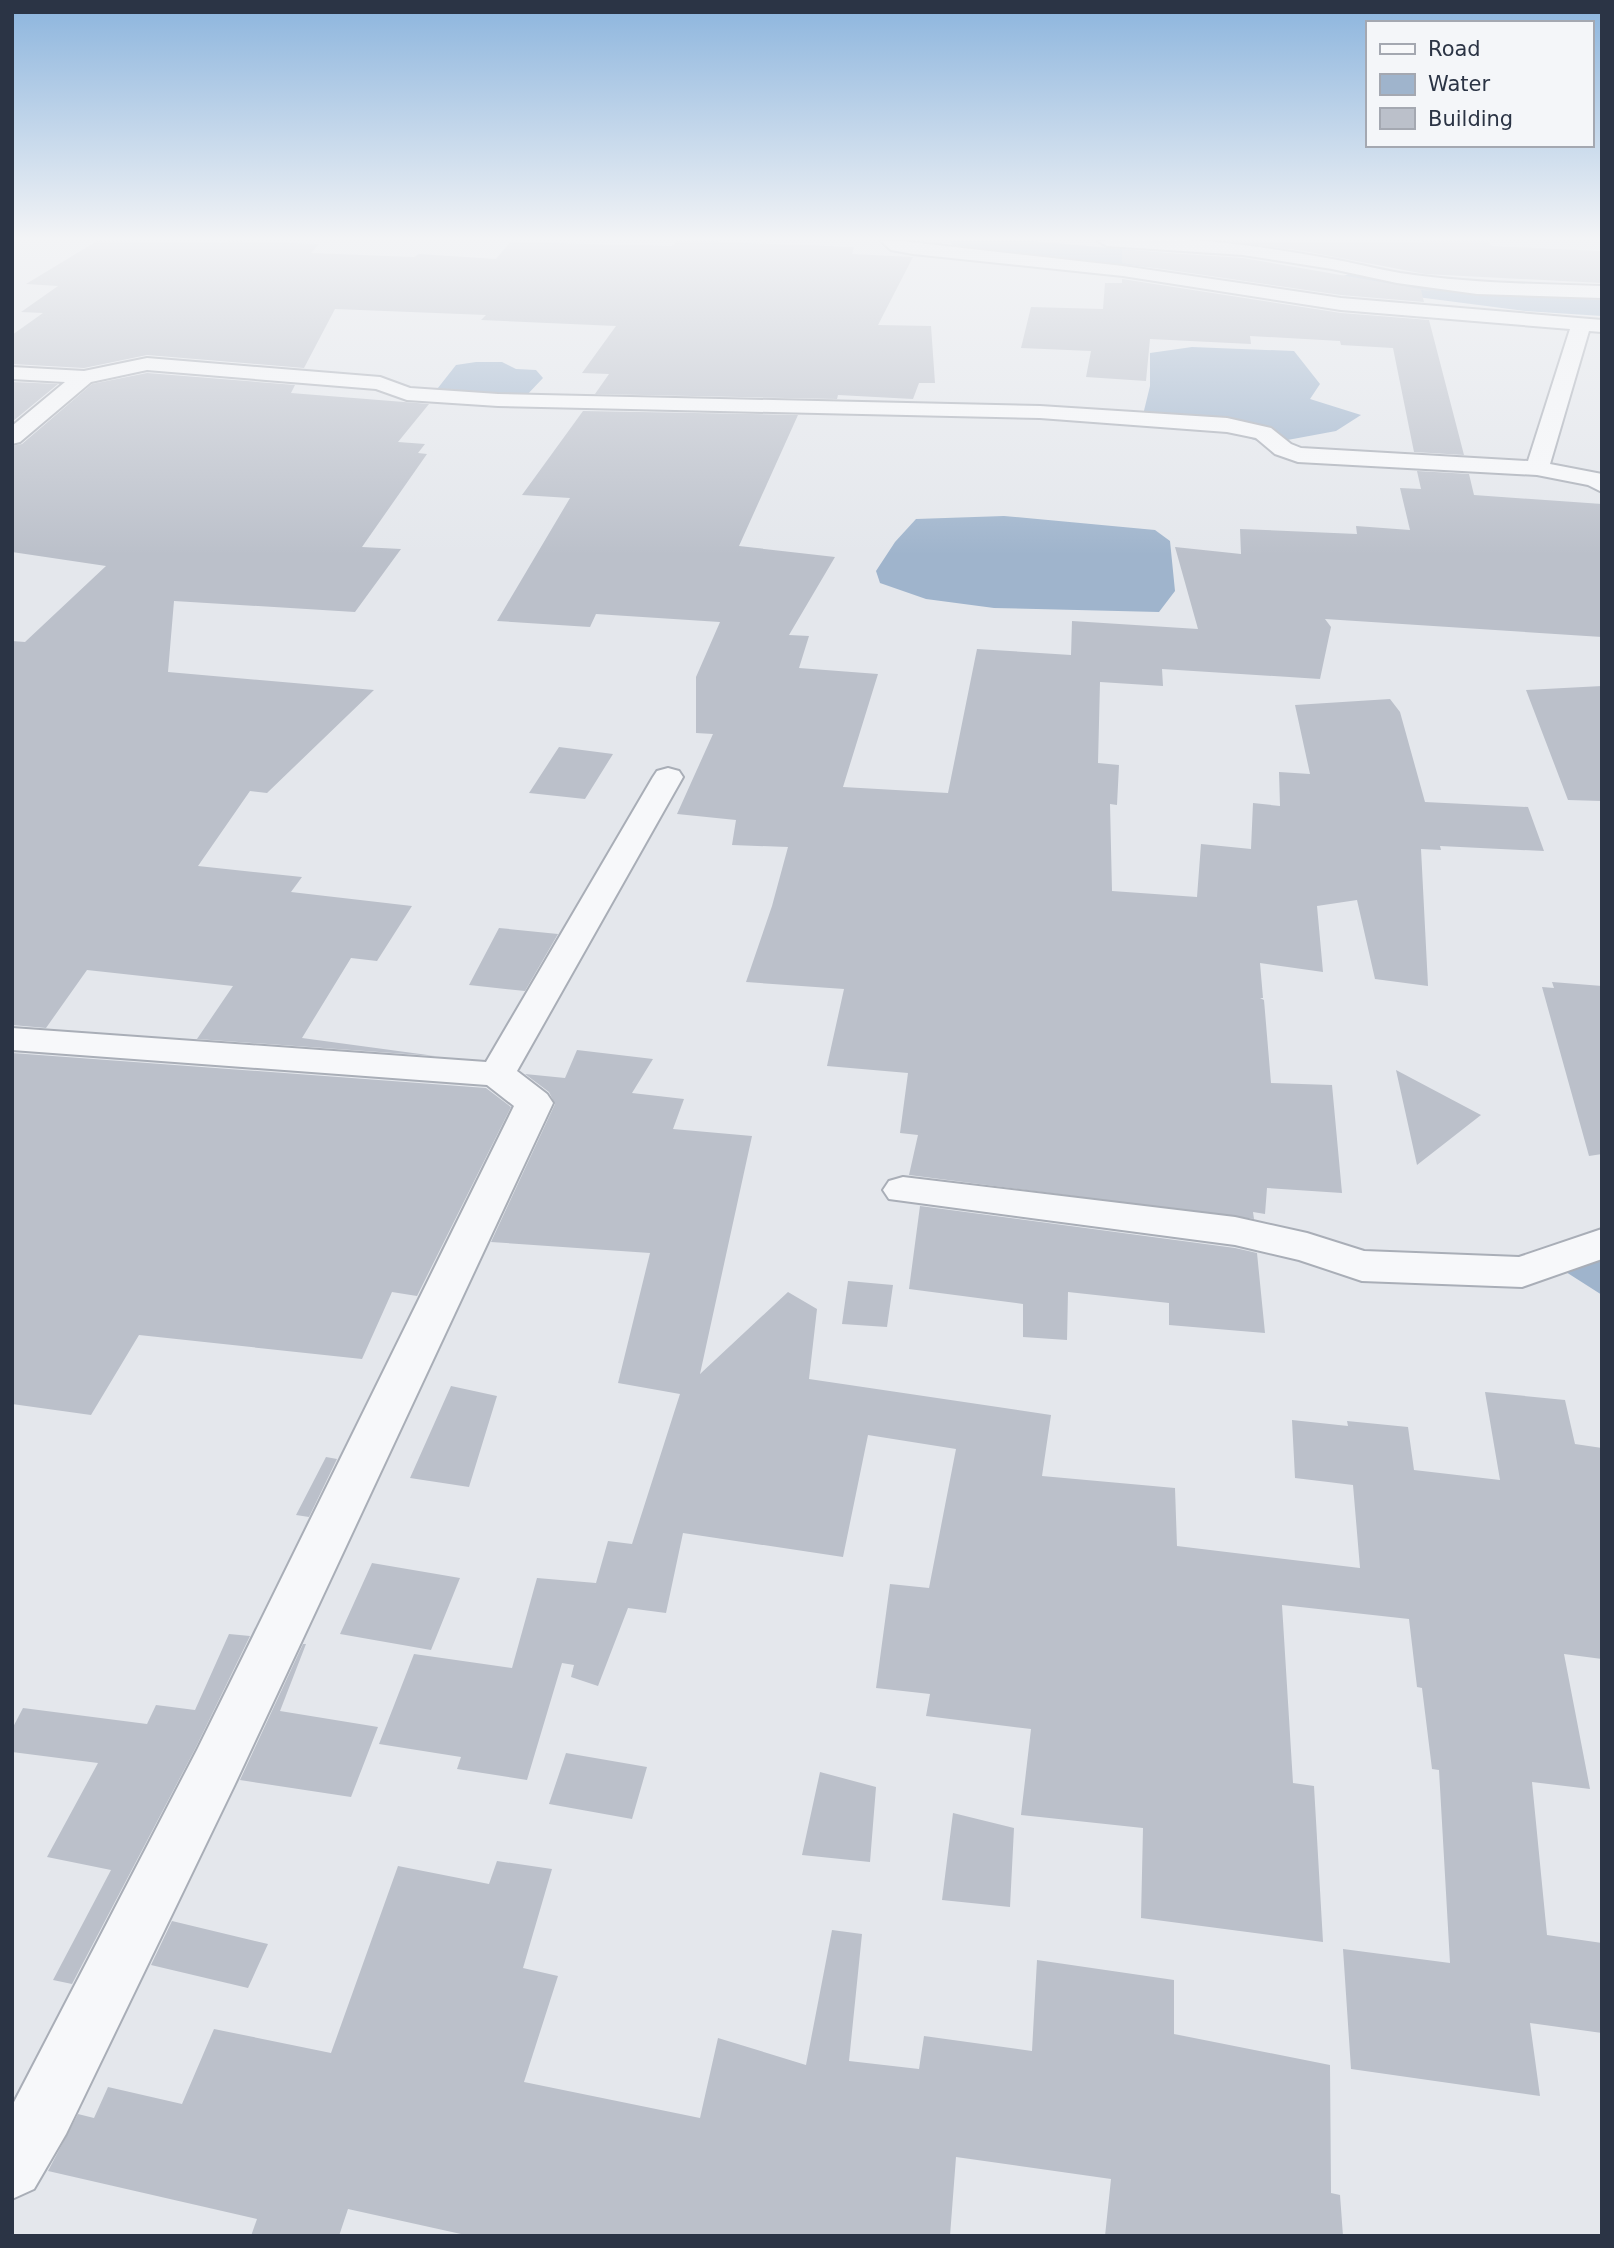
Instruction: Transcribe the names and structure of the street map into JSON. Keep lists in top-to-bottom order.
{
  "legend": ["Road", "Water", "Building"]
}
